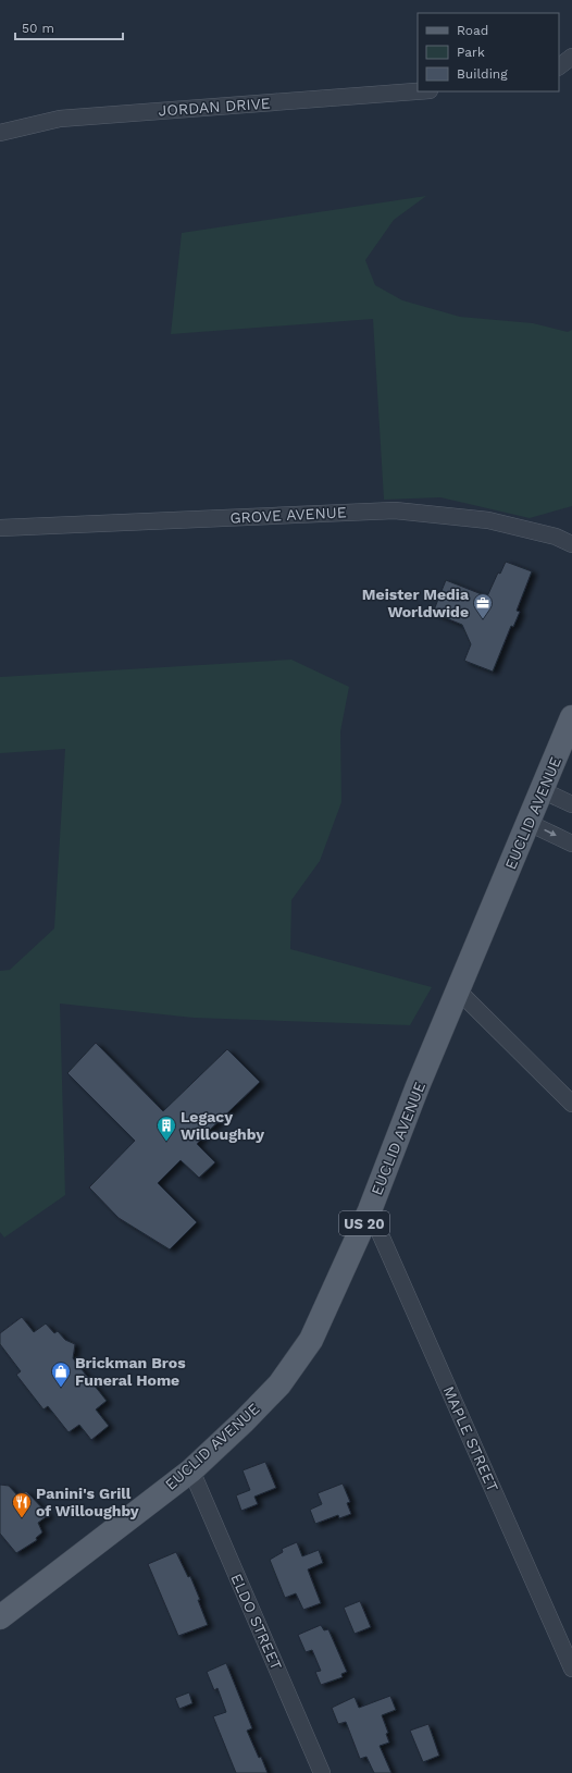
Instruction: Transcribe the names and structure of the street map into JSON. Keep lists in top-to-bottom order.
{
  "streets": {
    "main road": ["EUCLID AVENUE", "US 20"],
    "street": [
      "JORDAN DRIVE",
      "GROVE AVENUE",
      "MAPLE STREET",
      "ELDO STREET"
    ]
  },
  "crossings": [
    ["EUCLID AVENUE", "MAPLE STREET"],
    ["EUCLID AVENUE", "ELDO STREET"]
  ],
  "places": {
    "office": ["Meister Media Worldwide"],
    "building": ["Legacy Willoughby"],
    "shop": ["Brickman Bros Funeral Home"],
    "restaurant": ["Panini's Grill of Willoughby"]
  },
  "legend": ["Road", "Park", "Building"],
  "scale_bar": "50 m"
}
